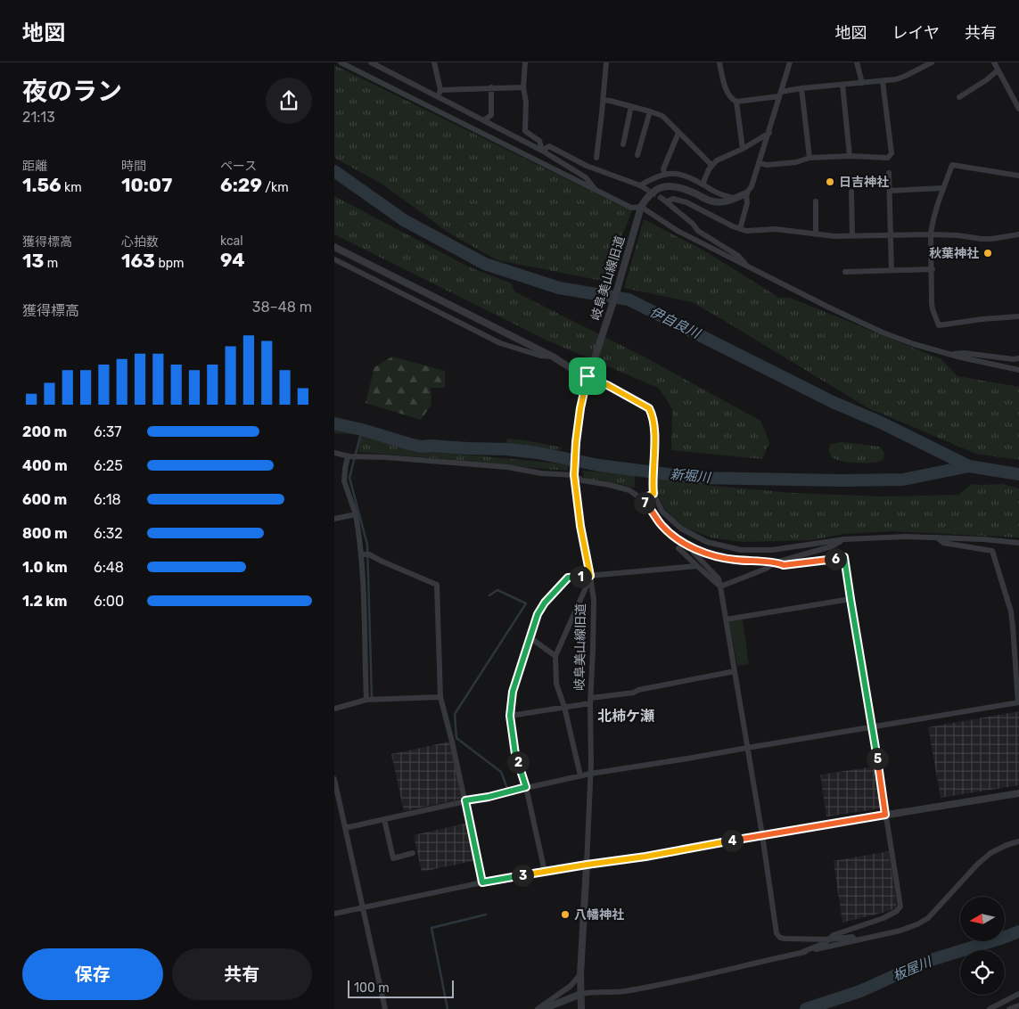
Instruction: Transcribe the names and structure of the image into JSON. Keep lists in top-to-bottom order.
{
  "streets": {
    "street": ["岐阜美山線旧道"]
  },
  "districts": ["北柿ケ瀬"],
  "water": ["伊自良川", "新堀川", "板屋川"],
  "places": ["日吉神社", "秋葉神社", "八幡神社"],
  "scale_bar": "100 m",
  "north": "left",
  "page": {
    "header": "地図",
    "nav": ["地図", "レイヤ", "共有"],
    "heading": ["夜のラン", "21:13"],
    "stats": [
      ["距離", "1.56 km"],
      ["時間", "10:07"],
      ["ペース", "6:29 /km"],
      ["獲得標高", "13 m"],
      ["心拍数", "163 bpm"],
      ["kcal", "94"]
    ],
    "chart": ["獲得標高", "38–48 m"],
    "list": [
      {
        "name": "200 m",
        "note": "6:37"
      },
      {
        "name": "400 m",
        "note": "6:25"
      },
      {
        "name": "600 m",
        "note": "6:18"
      },
      {
        "name": "800 m",
        "note": "6:32"
      },
      {
        "name": "1.0 km",
        "note": "6:48"
      },
      {
        "name": "1.2 km",
        "note": "6:00"
      }
    ],
    "pins": [
      "7",
      "6",
      "1",
      "5",
      "2",
      "4",
      "3"
    ],
    "buttons": ["保存", "共有"],
    "scale": "100 m"
  }
}
